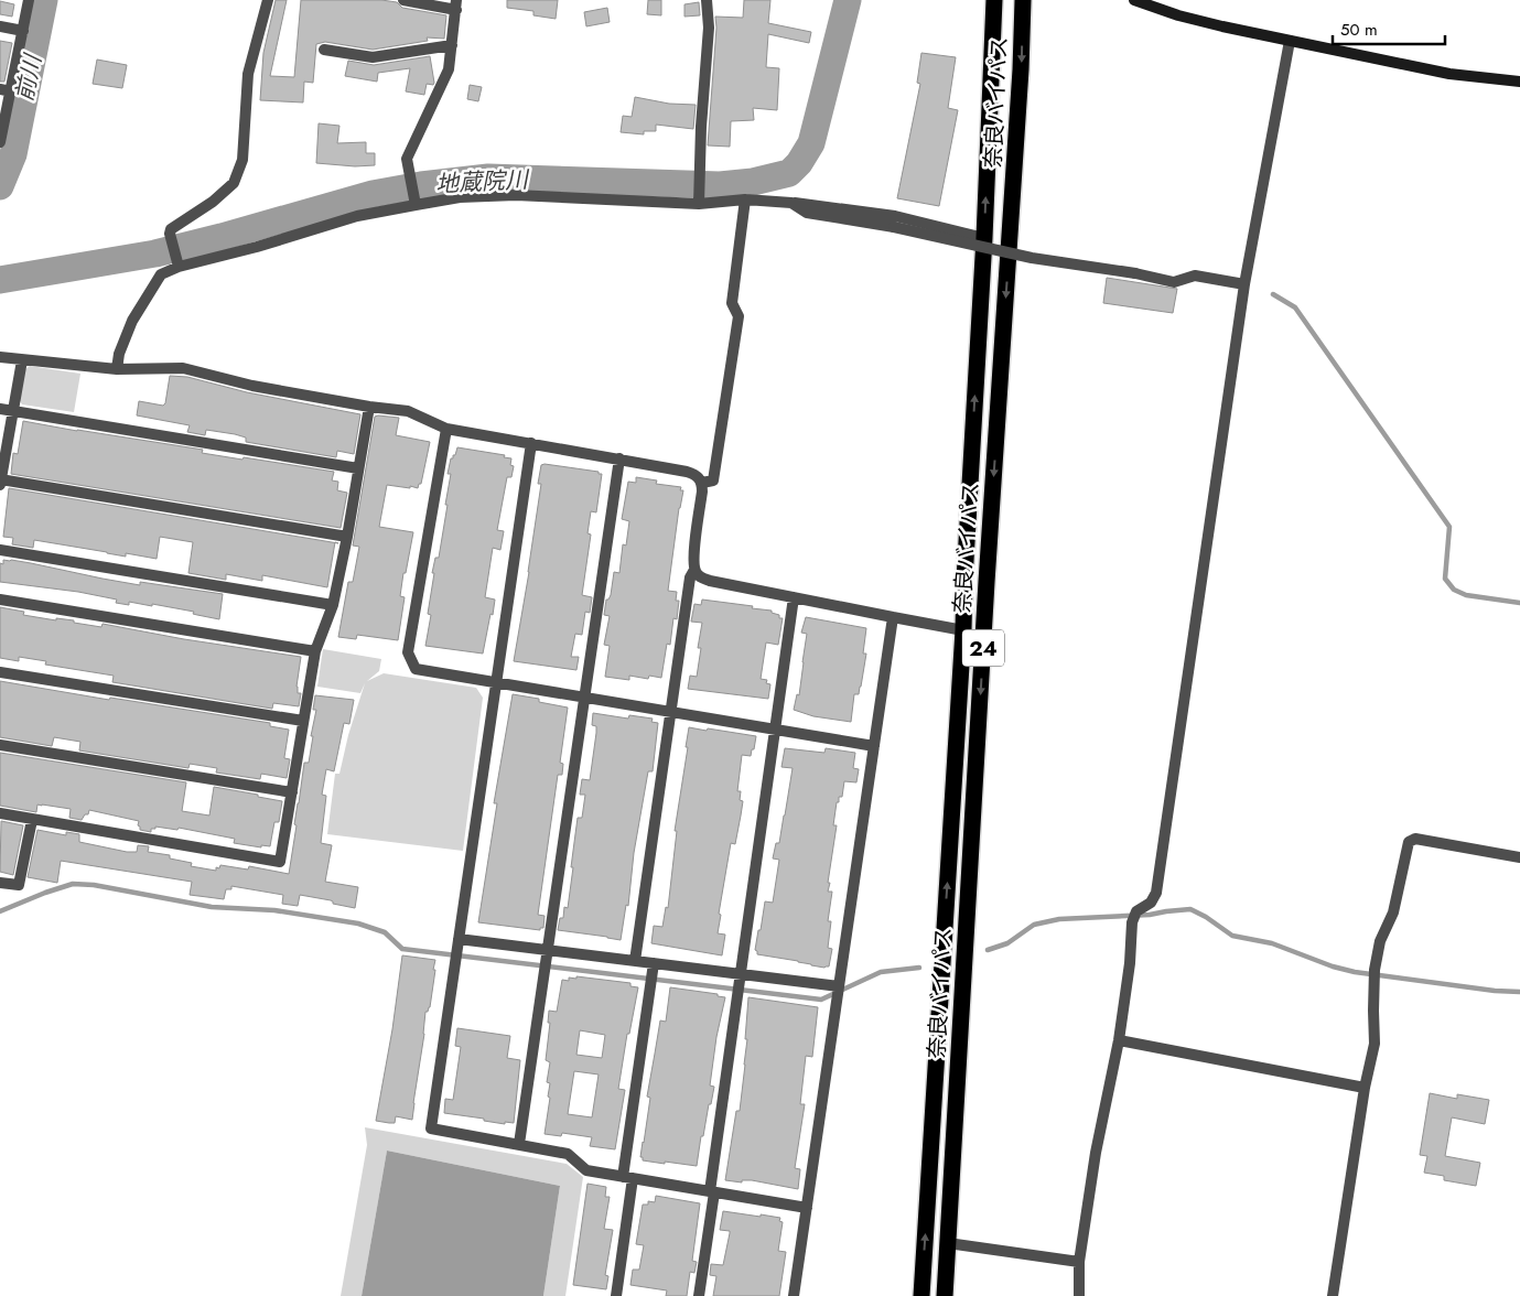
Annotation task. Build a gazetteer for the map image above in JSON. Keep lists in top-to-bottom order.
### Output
{
  "streets": {
    "highway": ["奈良バイパス", "24"]
  },
  "water": ["前川", "地蔵院川"],
  "scale_bar": "50 m"
}
